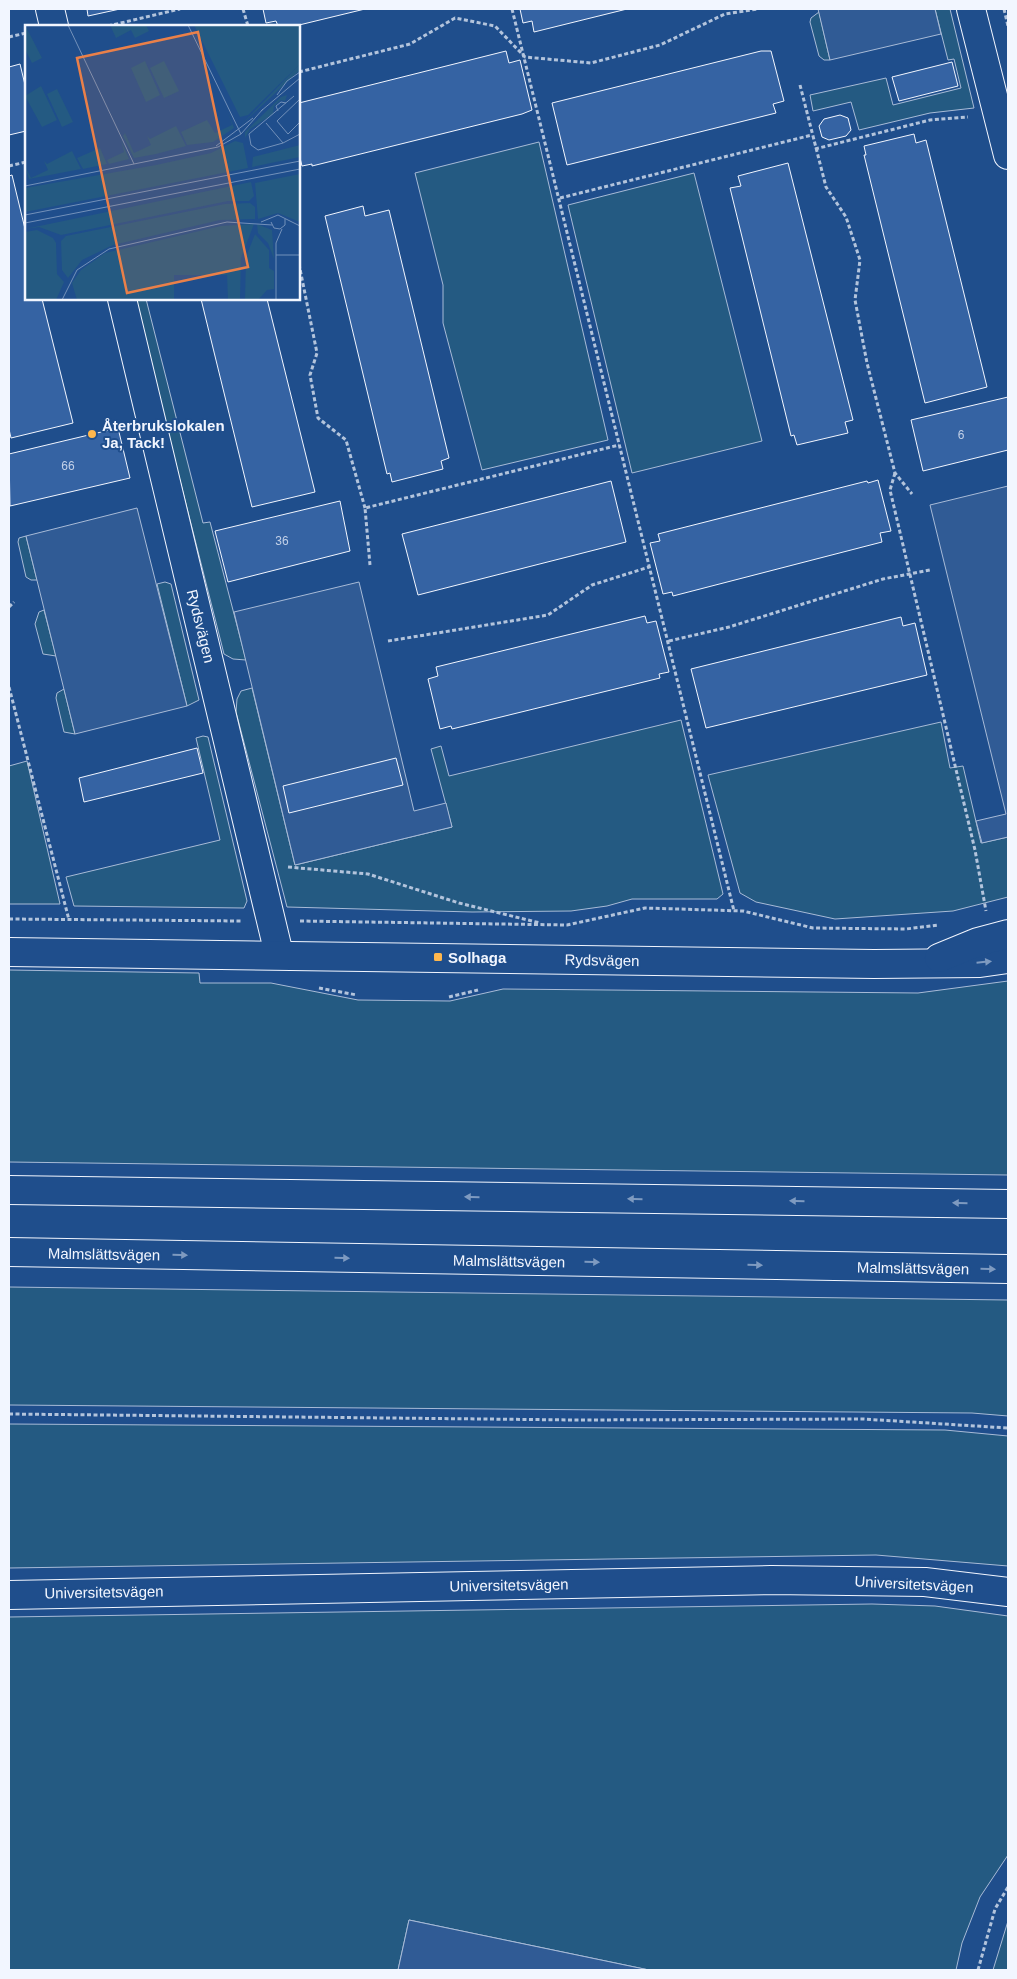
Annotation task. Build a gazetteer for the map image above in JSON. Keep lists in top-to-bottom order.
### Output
{
  "streets": {
    "main road": ["Rydsvägen", "Malmslättsvägen", "Universitetsvägen"]
  },
  "places": {
    "other": ["Återbrukslokalen Ja, Tack!"],
    "transit": ["Solhaga"]
  },
  "house_numbers": ["6", "66", "36"]
}
